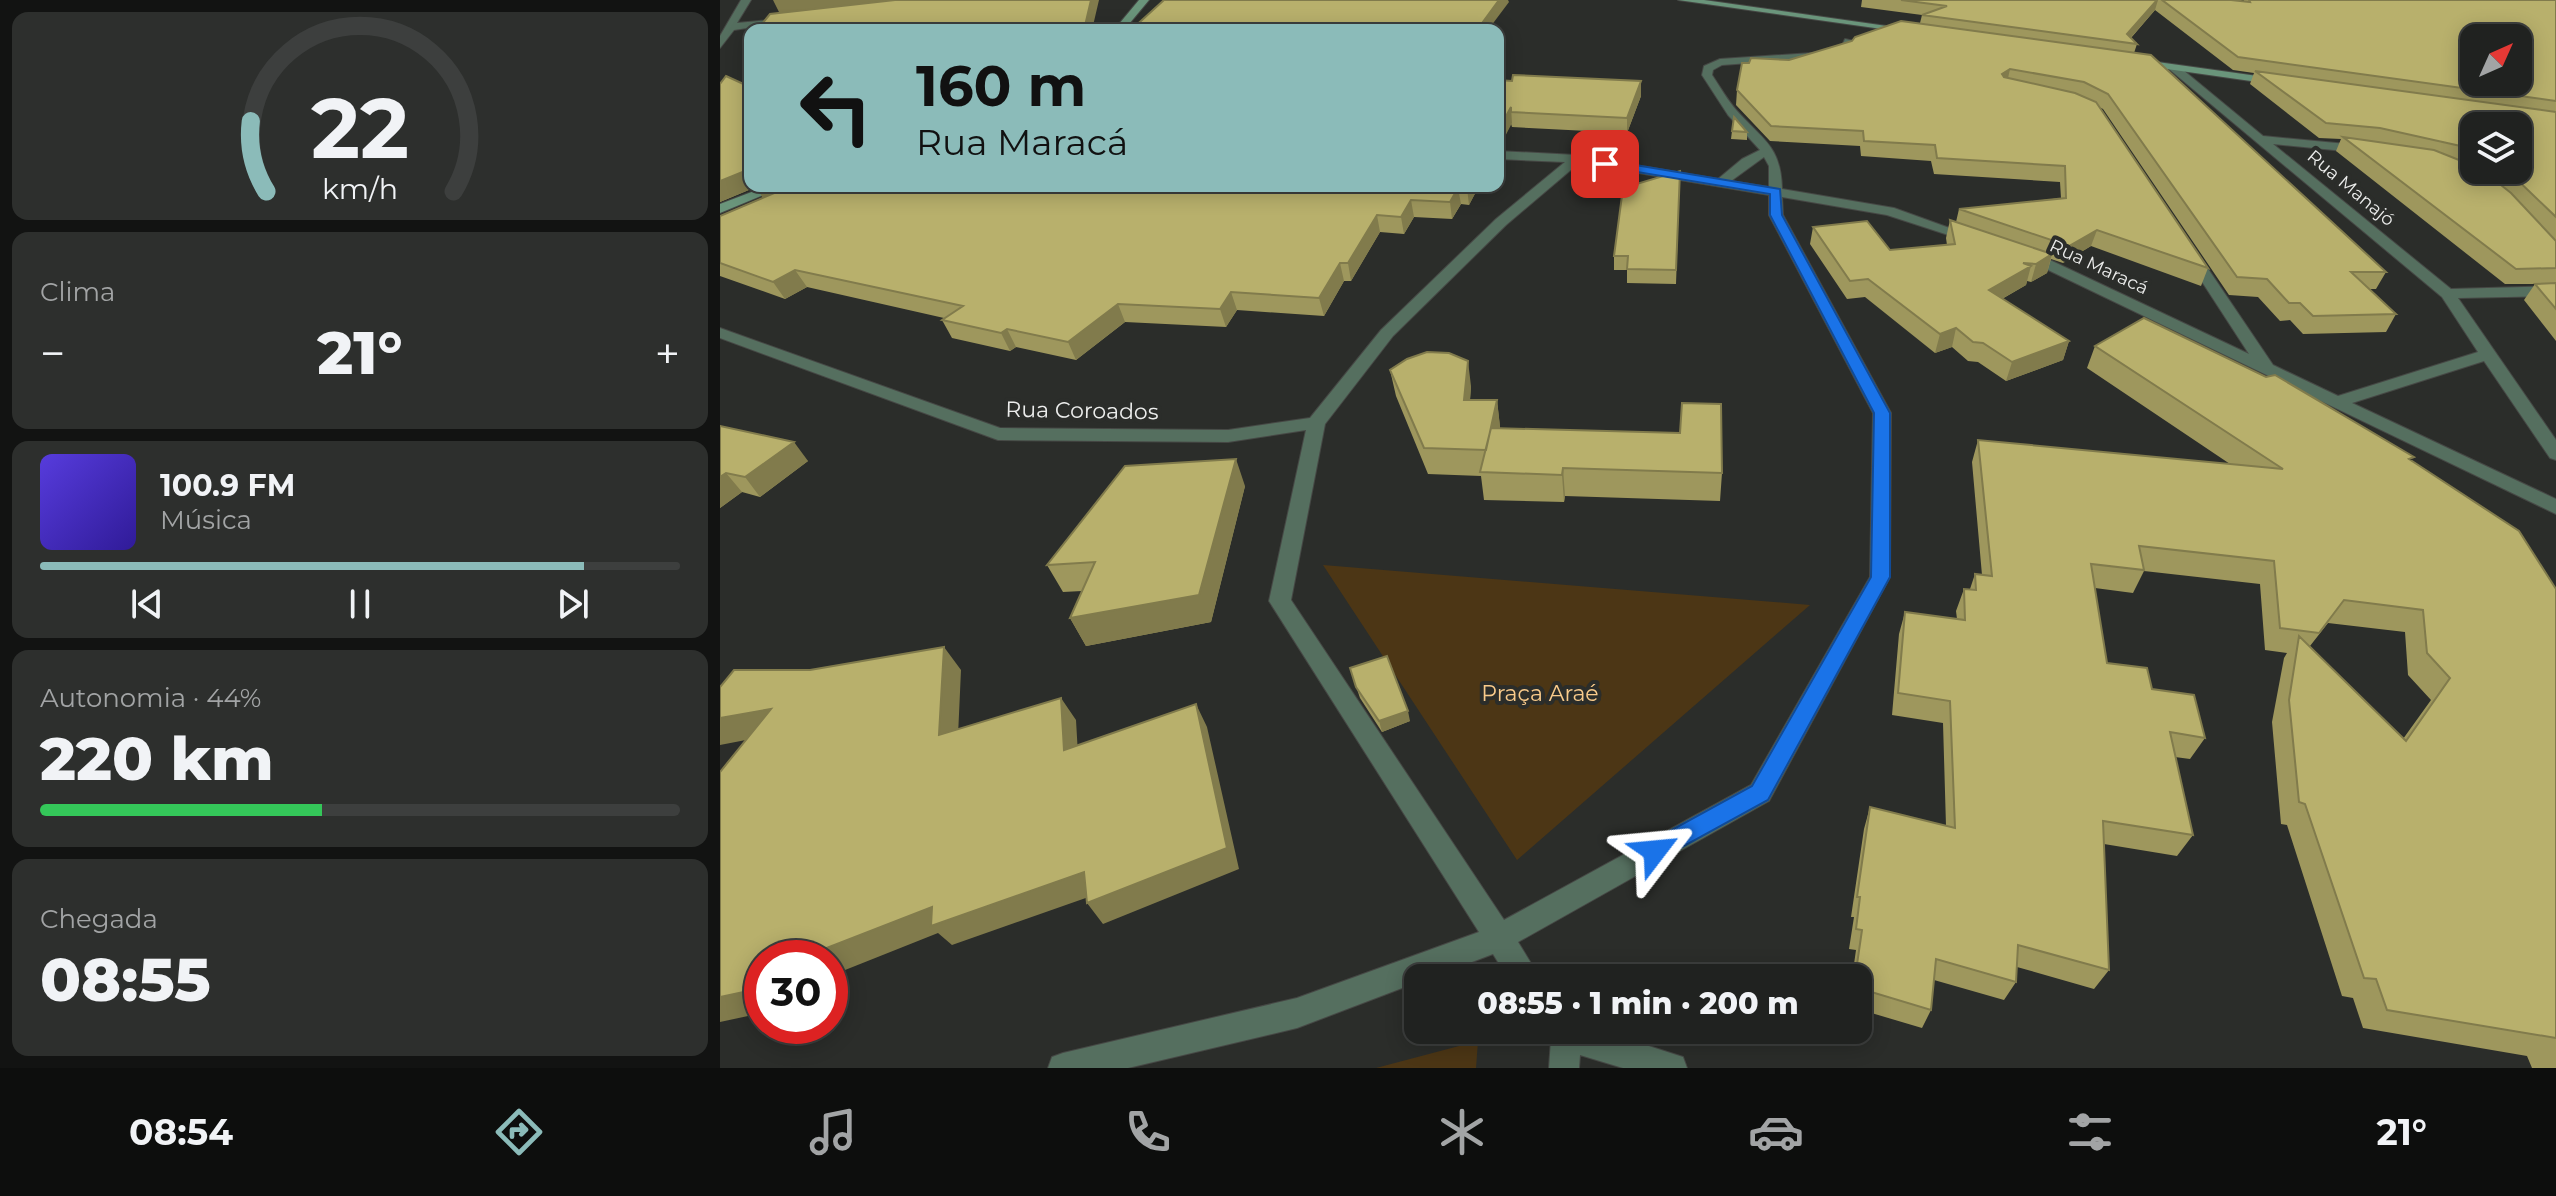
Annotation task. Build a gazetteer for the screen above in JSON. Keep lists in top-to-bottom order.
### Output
{
  "streets": {
    "street": ["Rua Manajó", "Rua Maracá", "Rua Coroados"]
  },
  "parks": ["Praça Araé"],
  "north": "top right",
  "page": {
    "turn": ["160 m", "Rua Maracá"],
    "tile": [
      "Clima",
      ["Autonomia · 44%", "220 km"],
      ["Chegada", "08:55"]
    ],
    "heat": ["−", "21°", "+"],
    "song": ["100.9 FM", "Música"],
    "limit": "30",
    "trip": "08:55 · 1 min · 200 m",
    "tabs": ["08:54", "21°"],
    "gauge": ["22", "km/h"]
  }
}
